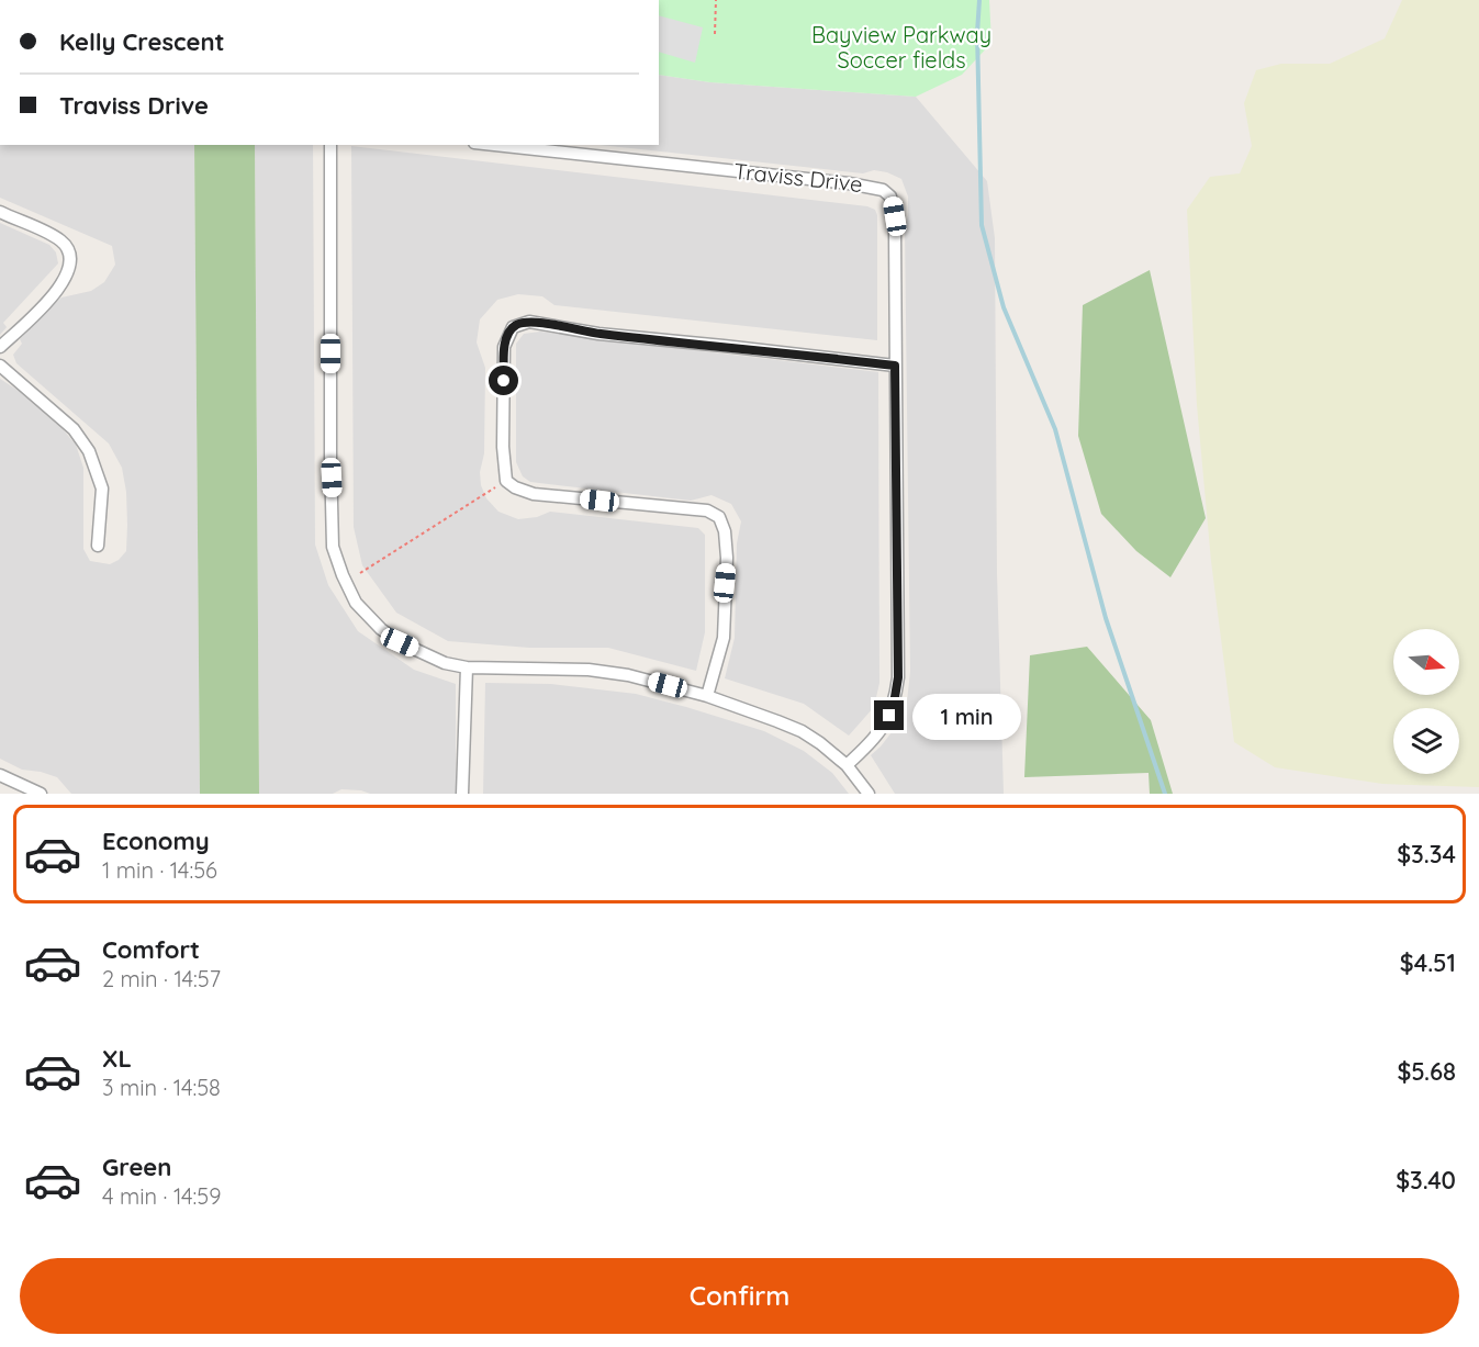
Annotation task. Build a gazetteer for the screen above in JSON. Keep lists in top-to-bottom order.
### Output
{
  "streets": {
    "street": ["Traviss Drive"]
  },
  "parks": ["Bayview Parkway Soccer fields"],
  "north": "right",
  "page": {
    "banner": ["Kelly Crescent", "Traviss Drive"],
    "bubble": "1 min",
    "list": [
      {
        "name": "Economy",
        "note": "1 min · 14:56",
        "value": "$3.34"
      },
      {
        "name": "Comfort",
        "note": "2 min · 14:57",
        "value": "$4.51"
      },
      {
        "name": "XL",
        "note": "3 min · 14:58",
        "value": "$5.68"
      },
      {
        "name": "Green",
        "note": "4 min · 14:59",
        "value": "$3.40"
      }
    ],
    "buttons": "Confirm"
  }
}
